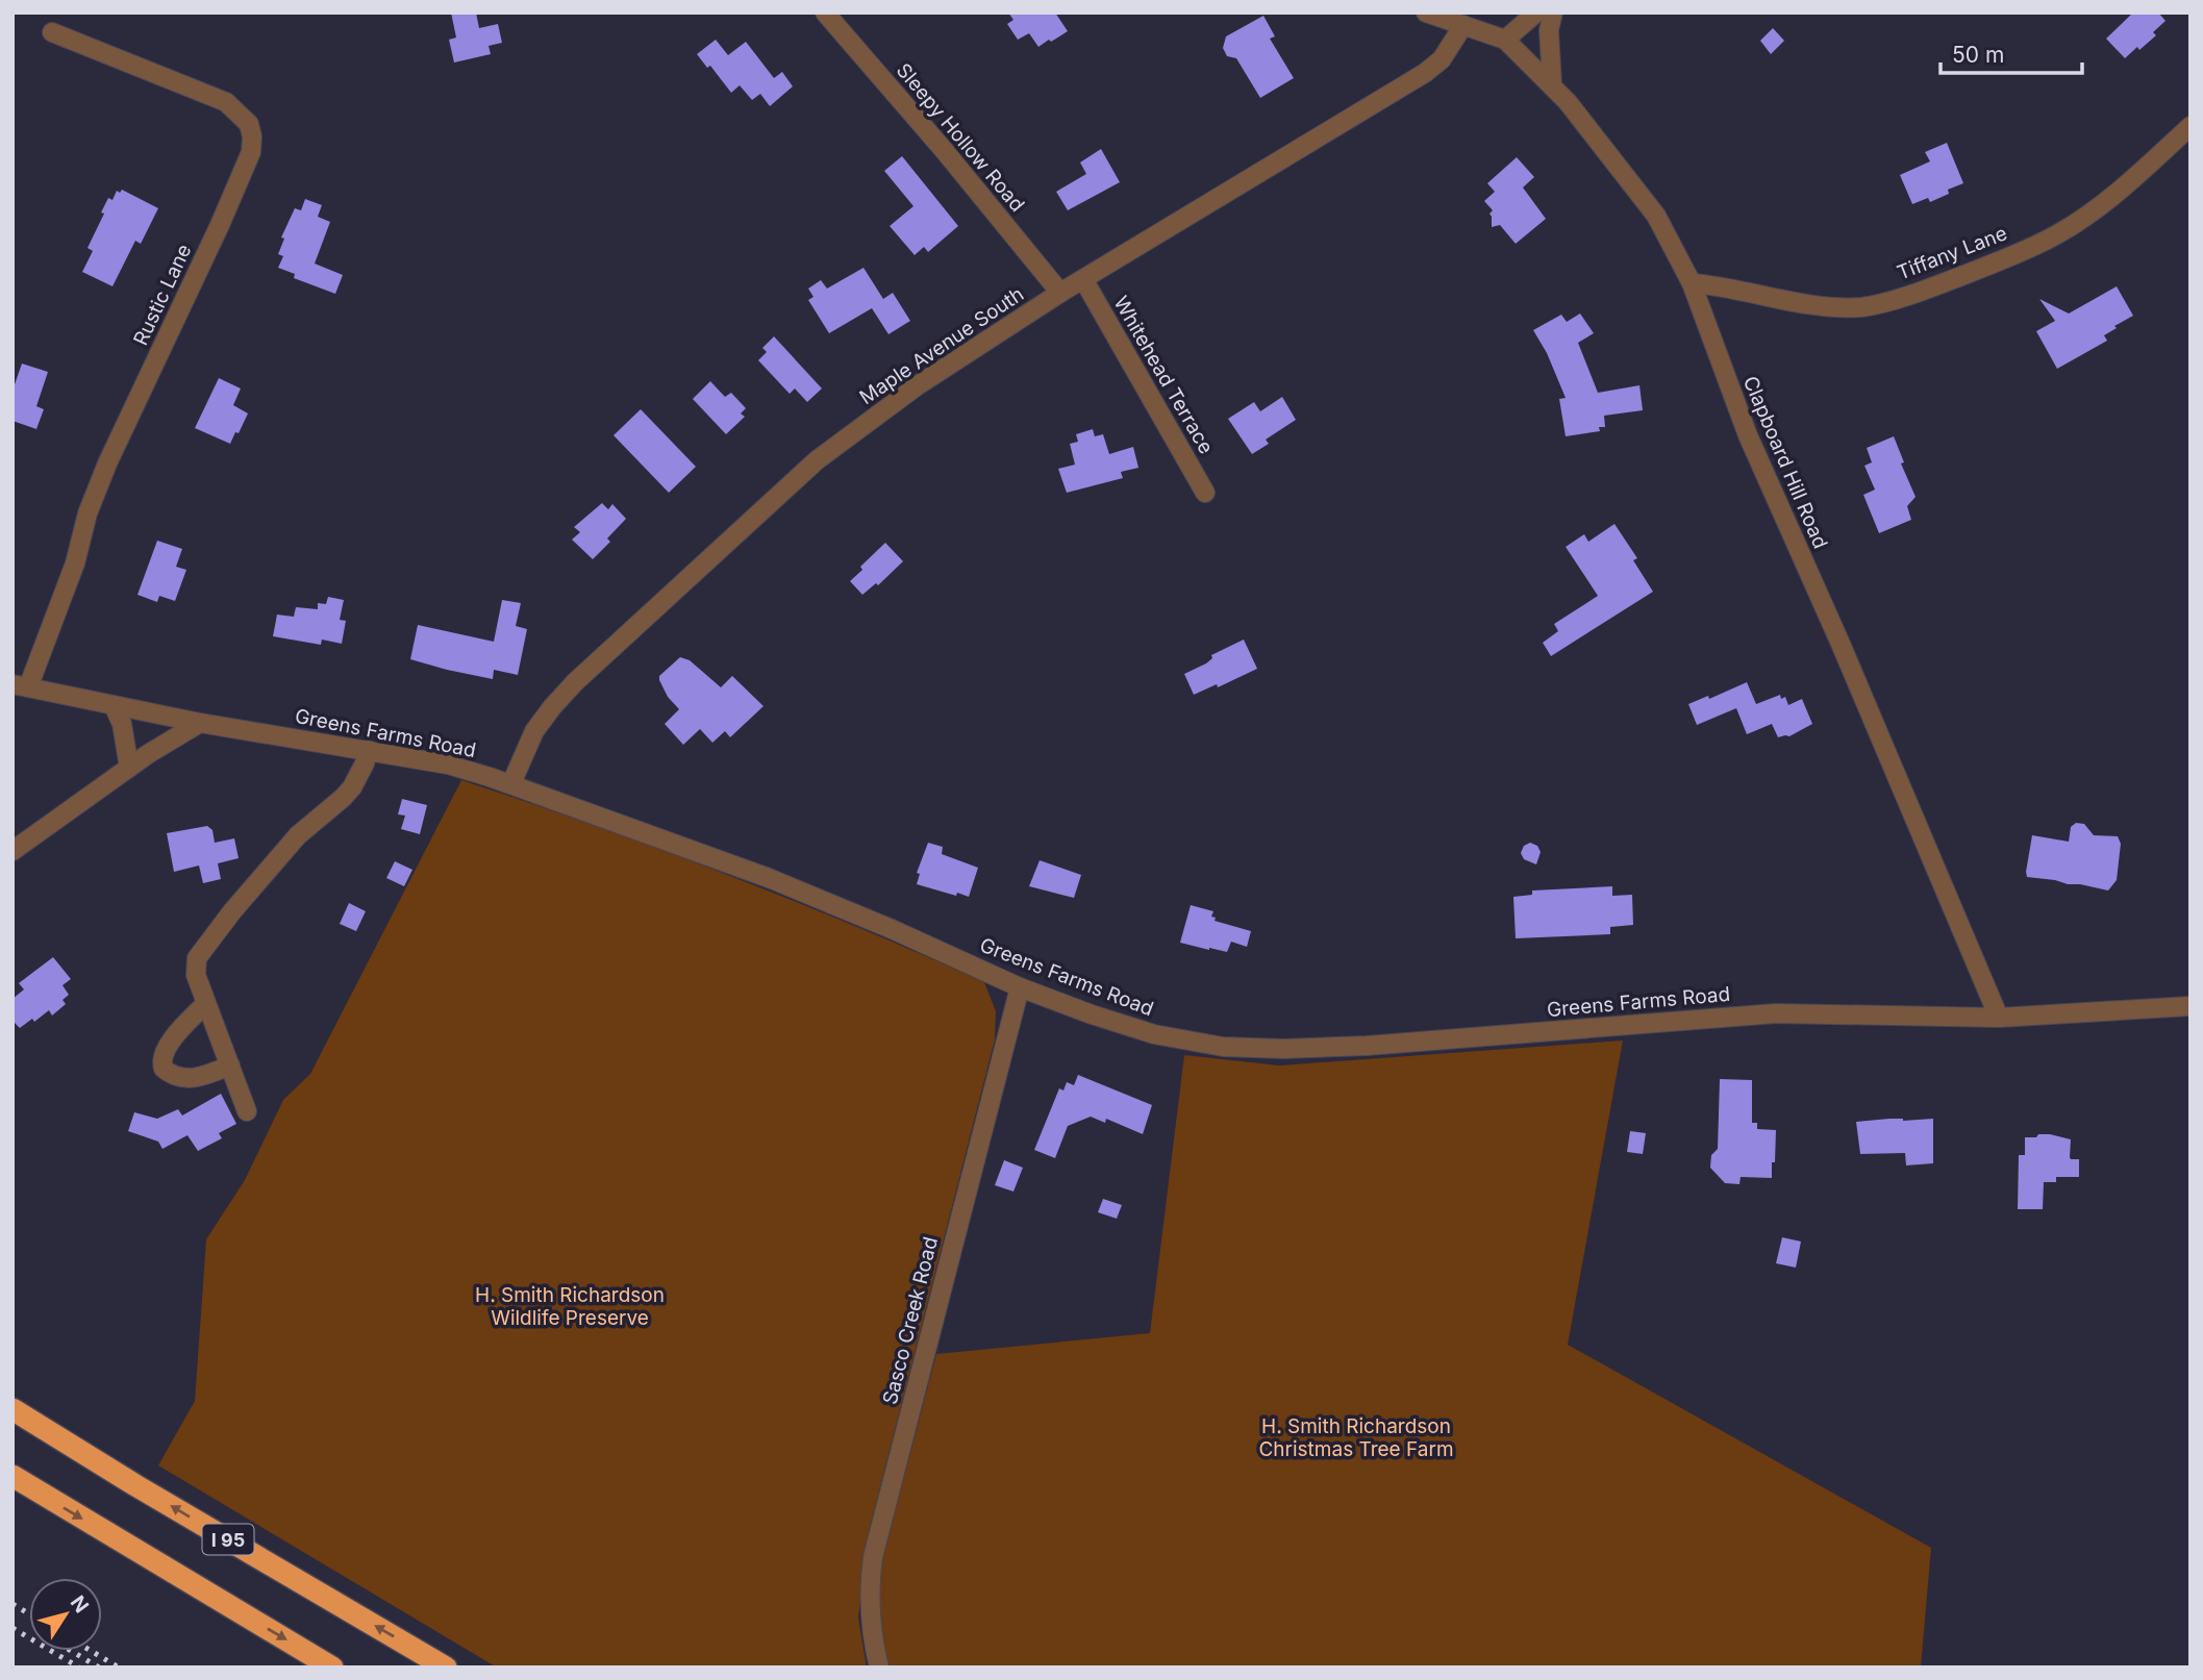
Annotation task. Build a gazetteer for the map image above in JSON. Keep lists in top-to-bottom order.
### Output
{
  "streets": {
    "highway": ["I 95"],
    "street": [
      "Sleepy Hollow Road",
      "Tiffany Lane",
      "Rustic Lane",
      "Maple Avenue South",
      "Whitehead Terrace",
      "Clapboard Hill Road",
      "Greens Farms Road",
      "Sasco Creek Road"
    ]
  },
  "crossings": [
    ["Sleepy Hollow Road", "Maple Avenue South"],
    ["Tiffany Lane", "Clapboard Hill Road"],
    ["Rustic Lane", "Greens Farms Road"],
    ["Maple Avenue South", "Whitehead Terrace"],
    ["Maple Avenue South", "Clapboard Hill Road"],
    ["Maple Avenue South", "Greens Farms Road"],
    ["Clapboard Hill Road", "Greens Farms Road"],
    ["Greens Farms Road", "Sasco Creek Road"]
  ],
  "parks": ["H. Smith Richardson Wildlife Preserve", "H. Smith Richardson Christmas Tree Farm"],
  "scale_bar": "50 m",
  "north": "top right"
}
